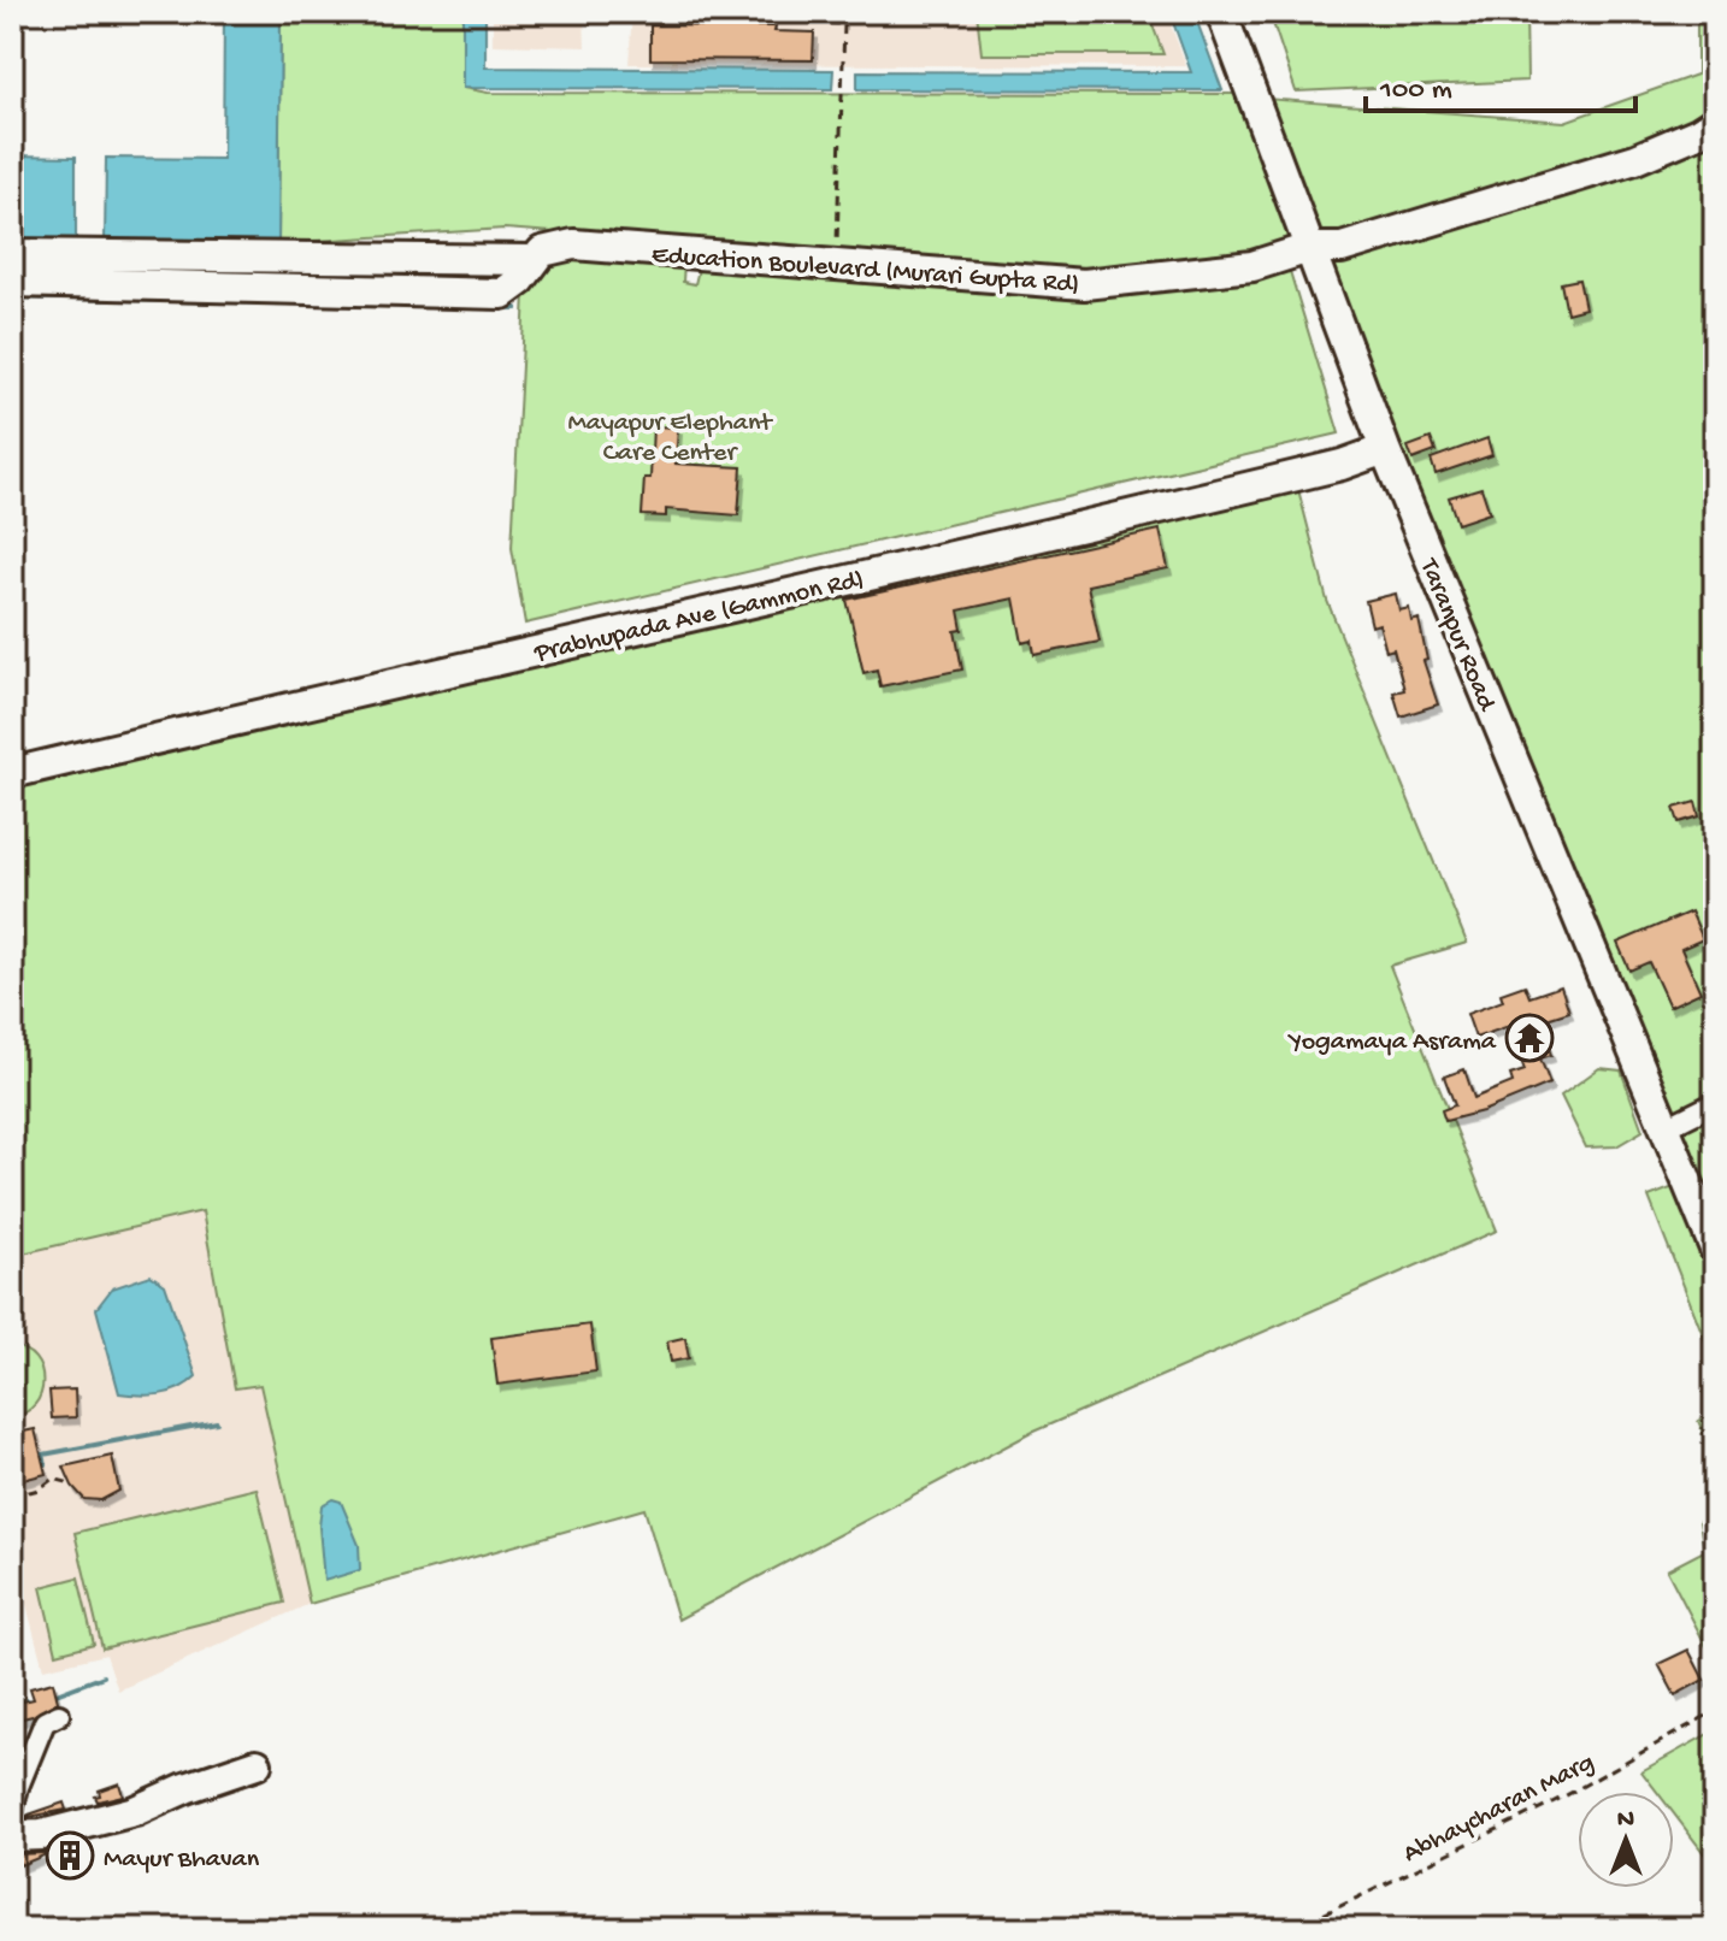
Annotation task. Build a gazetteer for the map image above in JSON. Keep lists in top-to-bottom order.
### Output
{
  "streets": {
    "street": ["Education Boulevard (Murari Gupta Rd)", "Prabhupada Ave (Gammon Rd)", "Taranpur Road"],
    "path": ["Abhaycharan Marg"]
  },
  "crossings": [
    ["Education Boulevard (Murari Gupta Rd)", "Taranpur Road"],
    ["Prabhupada Ave (Gammon Rd)", "Taranpur Road"]
  ],
  "parks": ["Mayapur Elephant Care Center"],
  "places": {
    "temple": ["Yogamaya Asrama"],
    "building": ["Mayur Bhavan"]
  },
  "scale_bar": "100 m",
  "north": "top"
}
